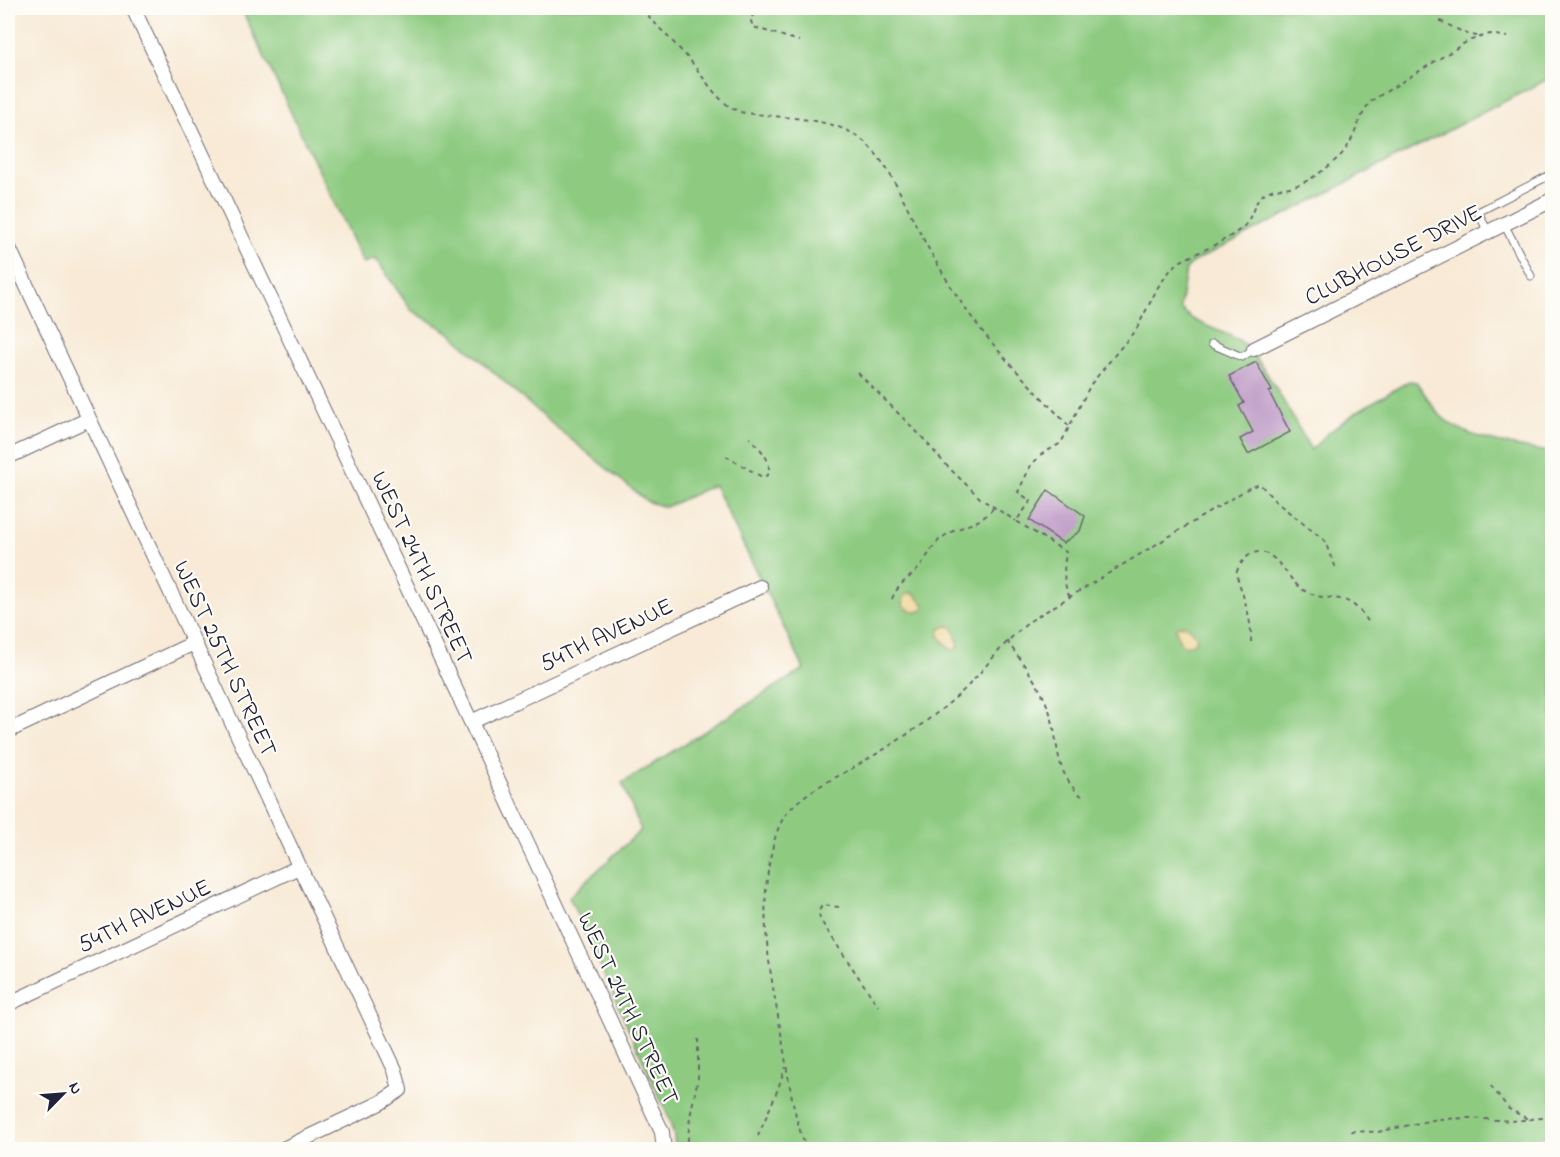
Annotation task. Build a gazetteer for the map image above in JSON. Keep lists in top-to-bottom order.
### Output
{
  "streets": {
    "street": [
      "CLUBHOUSE DRIVE",
      "WEST 24TH STREET",
      "54TH AVENUE",
      "WEST 25TH STREET"
    ]
  },
  "crossings": [
    ["WEST 24TH STREET", "54TH AVENUE"],
    ["54TH AVENUE", "WEST 25TH STREET"]
  ],
  "north": "top right"
}
